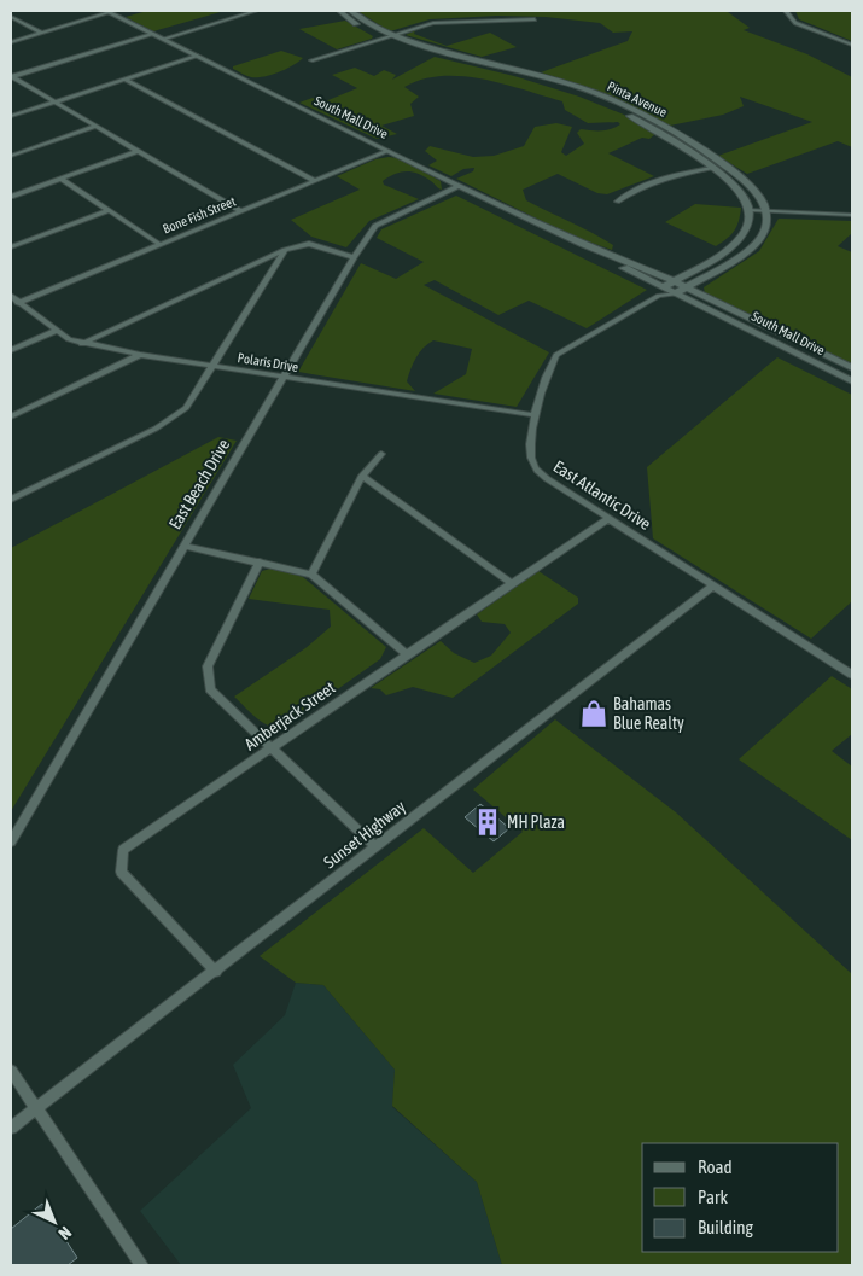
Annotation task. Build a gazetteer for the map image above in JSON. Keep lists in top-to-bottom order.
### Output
{
  "streets": {
    "street": [
      "Pinta Avenue",
      "South Mall Drive",
      "Bone Fish Street",
      "Polaris Drive",
      "East Beach Drive",
      "East Atlantic Drive",
      "Amberjack Street",
      "Sunset Highway"
    ]
  },
  "crossings": [
    ["South Mall Drive", "Bone Fish Street"],
    ["South Mall Drive", "East Beach Drive"],
    ["South Mall Drive", "East Atlantic Drive"],
    ["Bone Fish Street", "Polaris Drive"],
    ["Polaris Drive", "East Beach Drive"],
    ["Polaris Drive", "East Atlantic Drive"],
    ["East Atlantic Drive", "Amberjack Street"],
    ["East Atlantic Drive", "Sunset Highway"],
    ["Amberjack Street", "Sunset Highway"]
  ],
  "places": {
    "shop": ["Bahamas Blue Realty"],
    "building": ["MH Plaza"]
  },
  "legend": ["Road", "Park", "Building"],
  "north": "bottom right"
}
